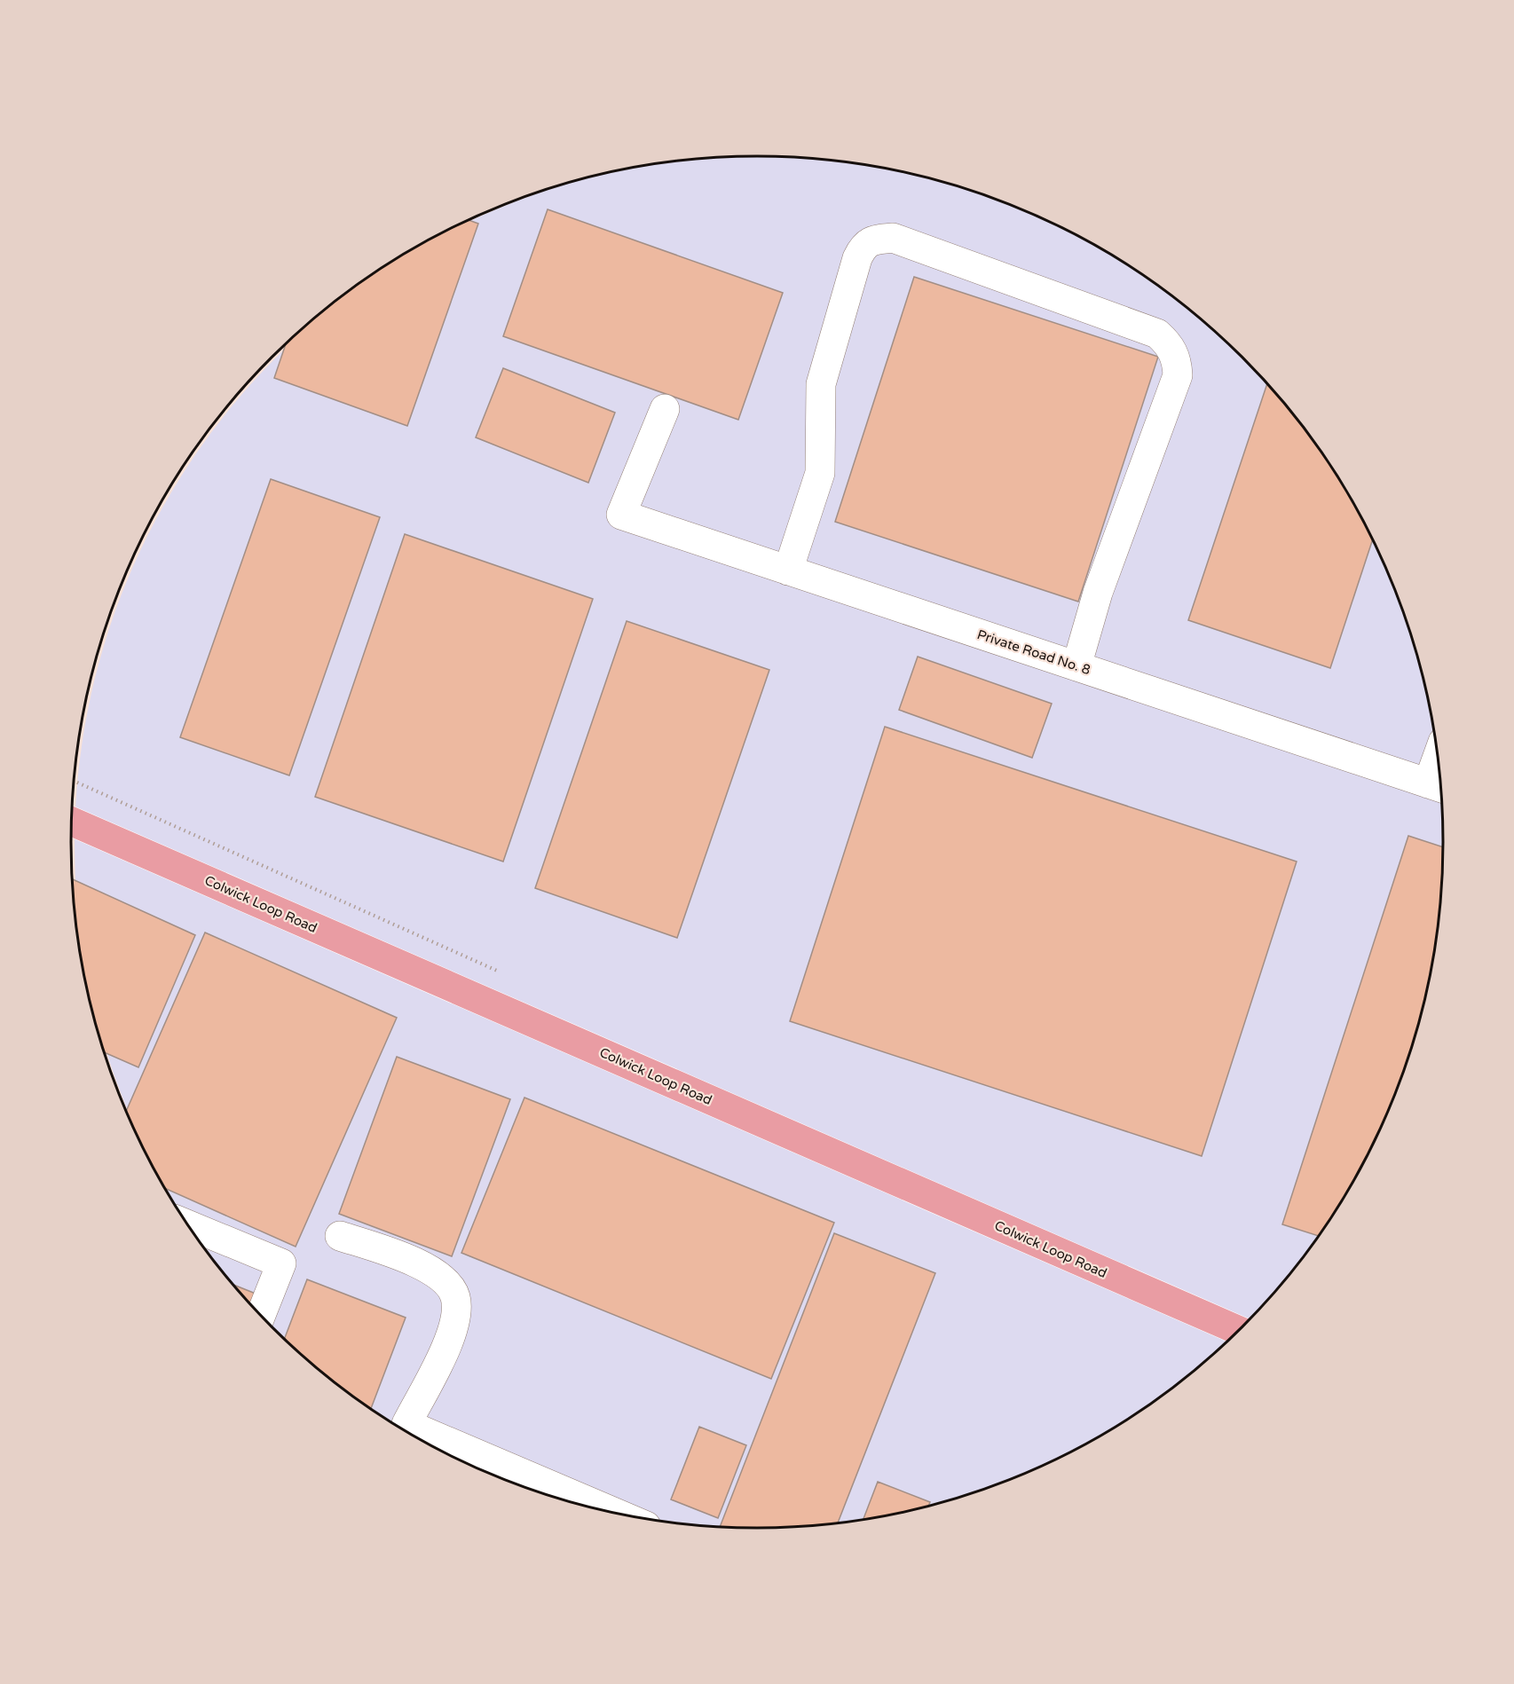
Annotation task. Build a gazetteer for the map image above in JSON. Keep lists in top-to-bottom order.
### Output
{
  "streets": {
    "main road": ["Colwick Loop Road"],
    "street": ["Private Road No. 8"]
  }
}
